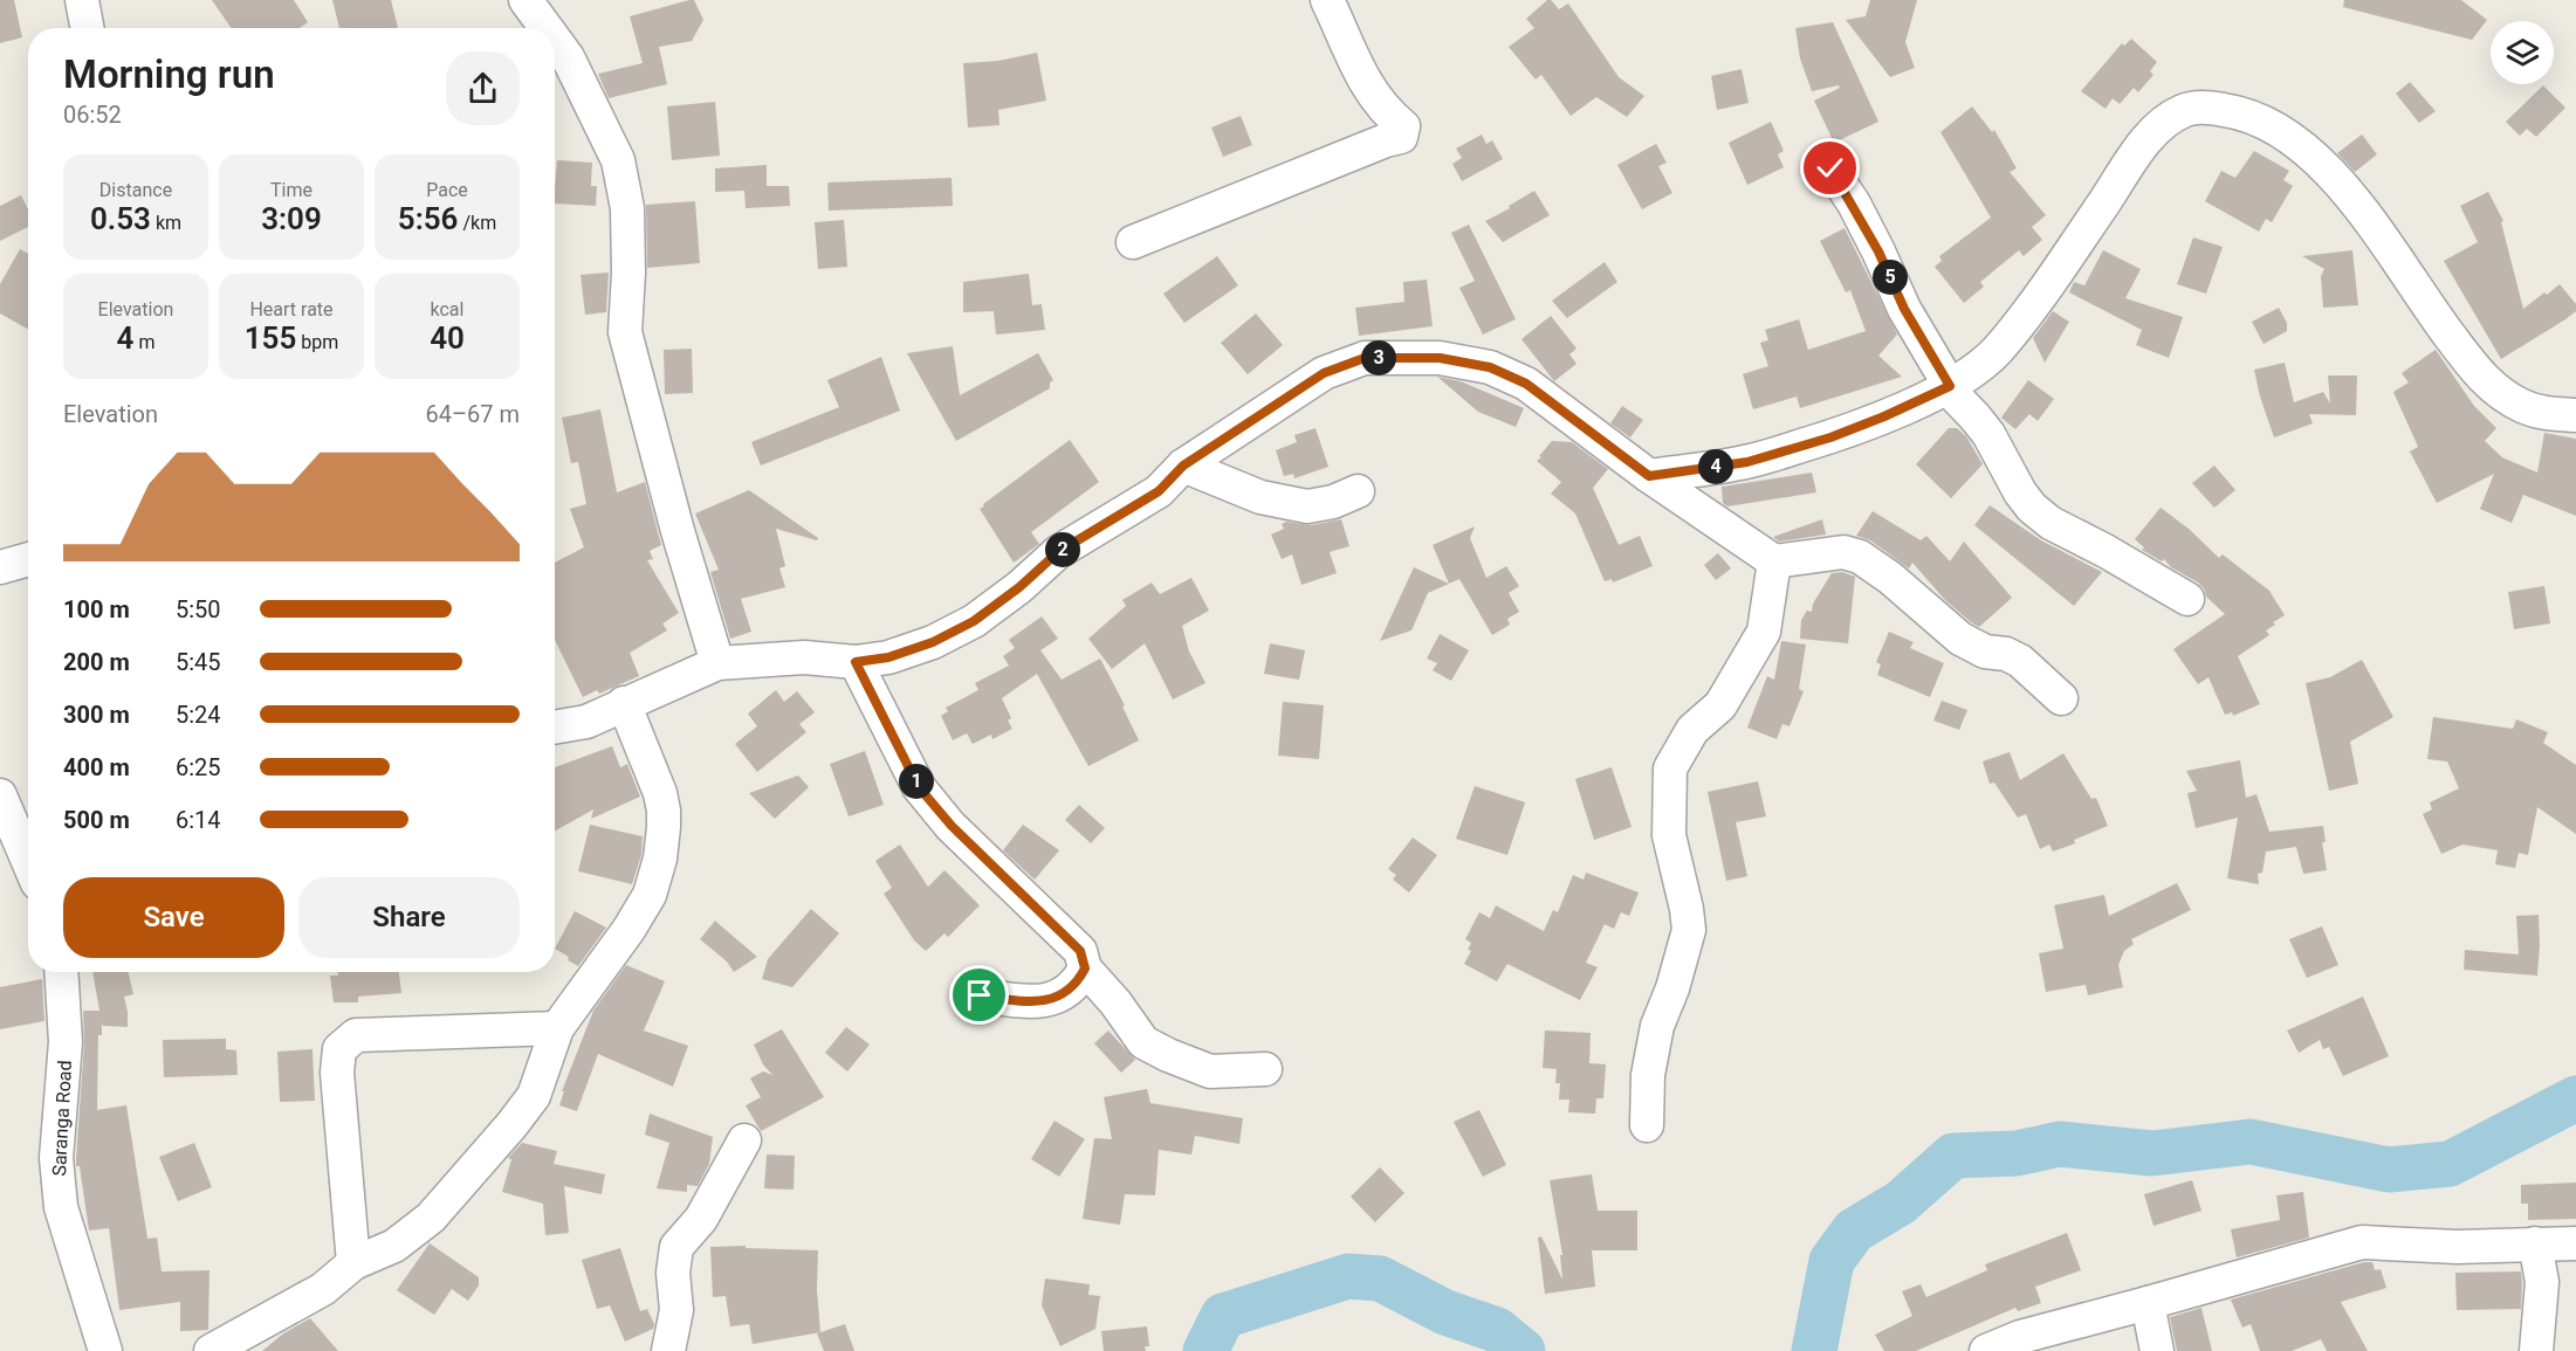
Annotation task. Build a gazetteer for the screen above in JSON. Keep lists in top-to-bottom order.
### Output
{
  "streets": {
    "street": ["Saranga Road"]
  },
  "page": {
    "heading": ["Morning run", "06:52"],
    "stats": [
      ["Distance", "0.53 km"],
      ["Time", "3:09"],
      ["Pace", "5:56 /km"],
      ["Elevation", "4 m"],
      ["Heart rate", "155 bpm"],
      ["kcal", "40"]
    ],
    "pins": [
      "5",
      "3",
      "4",
      "2",
      "1"
    ],
    "chart": ["Elevation", "64–67 m"],
    "list": [
      {
        "name": "100 m",
        "note": "5:50"
      },
      {
        "name": "200 m",
        "note": "5:45"
      },
      {
        "name": "300 m",
        "note": "5:24"
      },
      {
        "name": "400 m",
        "note": "6:25"
      },
      {
        "name": "500 m",
        "note": "6:14"
      }
    ],
    "buttons": ["Save", "Share"]
  }
}
